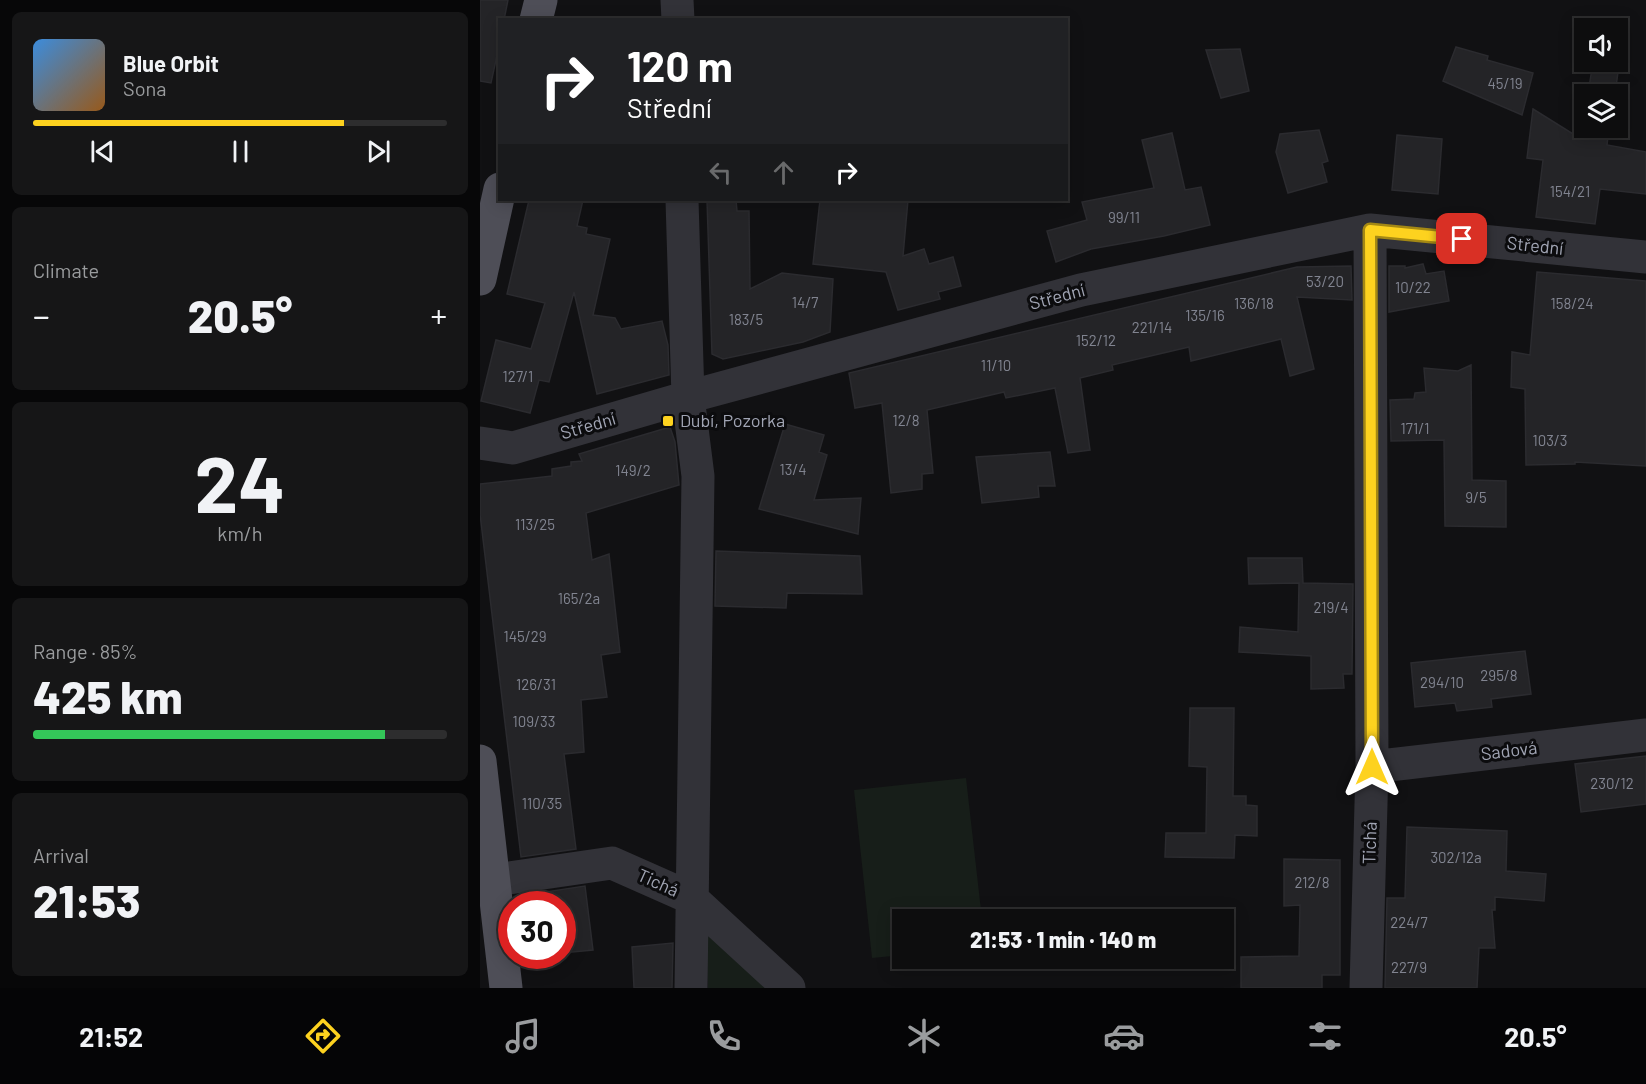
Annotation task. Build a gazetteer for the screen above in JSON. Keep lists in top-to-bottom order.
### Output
{
  "streets": {
    "street": ["Střední", "Sadová", "Tichá"]
  },
  "crossings": [
    ["Střední", "Tichá"],
    ["Sadová", "Tichá"]
  ],
  "places": {
    "transit": ["Dubí, Pozorka"]
  },
  "house_numbers": [
    "45/19",
    "154/21",
    "99/11",
    "53/20",
    "10/22",
    "14/7",
    "136/18",
    "158/24",
    "135/16",
    "183/5",
    "221/14",
    "152/12",
    "11/10",
    "127/1",
    "12/8",
    "171/1",
    "103/3",
    "13/4",
    "149/2",
    "9/5",
    "113/25",
    "165/2a",
    "219/4",
    "145/29",
    "295/8",
    "294/10",
    "126/31",
    "109/33",
    "230/12",
    "110/35",
    "302/12a",
    "212/8",
    "224/7",
    "227/9"
  ],
  "page": {
    "turn": ["120 m", "Střední"],
    "song": ["Blue Orbit", "Sona"],
    "tile": [
      "Climate",
      ["24", "km/h"],
      ["Range · 85%", "425 km"],
      ["Arrival", "21:53"]
    ],
    "heat": ["−", "20.5°", "+"],
    "limit": "30",
    "trip": "21:53 · 1 min · 140 m",
    "tabs": ["21:52", "20.5°"]
  }
}
